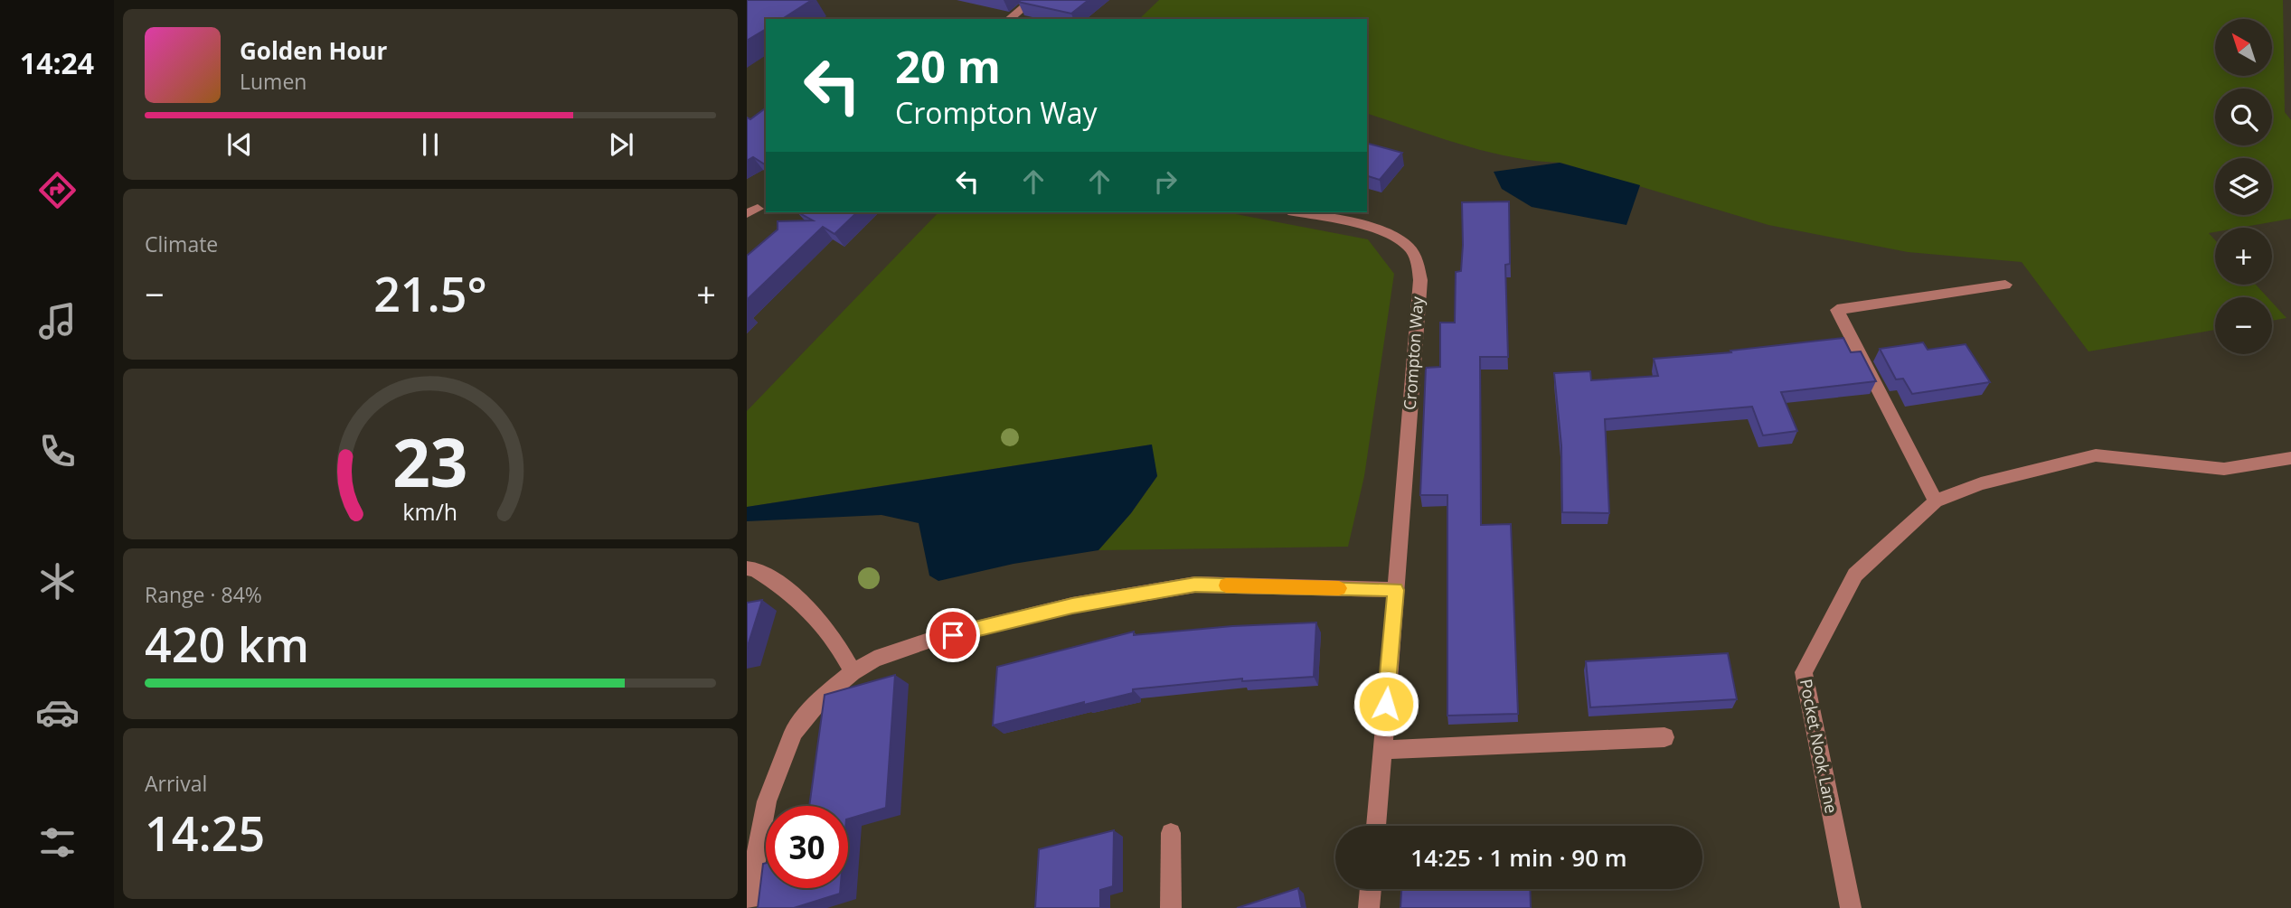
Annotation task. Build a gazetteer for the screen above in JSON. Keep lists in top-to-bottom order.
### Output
{
  "streets": {
    "street": ["Crompton Way", "Pocket Nook Lane"]
  },
  "north": "top left",
  "page": {
    "tabs": "14:24",
    "map_buttons": ["+", "−"],
    "turn": ["20 m", "Crompton Way"],
    "song": ["Golden Hour", "Lumen"],
    "tile": [
      "Climate",
      ["Range · 84%", "420 km"],
      ["Arrival", "14:25"]
    ],
    "heat": ["−", "21.5°", "+"],
    "limit": "30",
    "trip": "14:25 · 1 min · 90 m",
    "gauge": ["23", "km/h"]
  }
}
